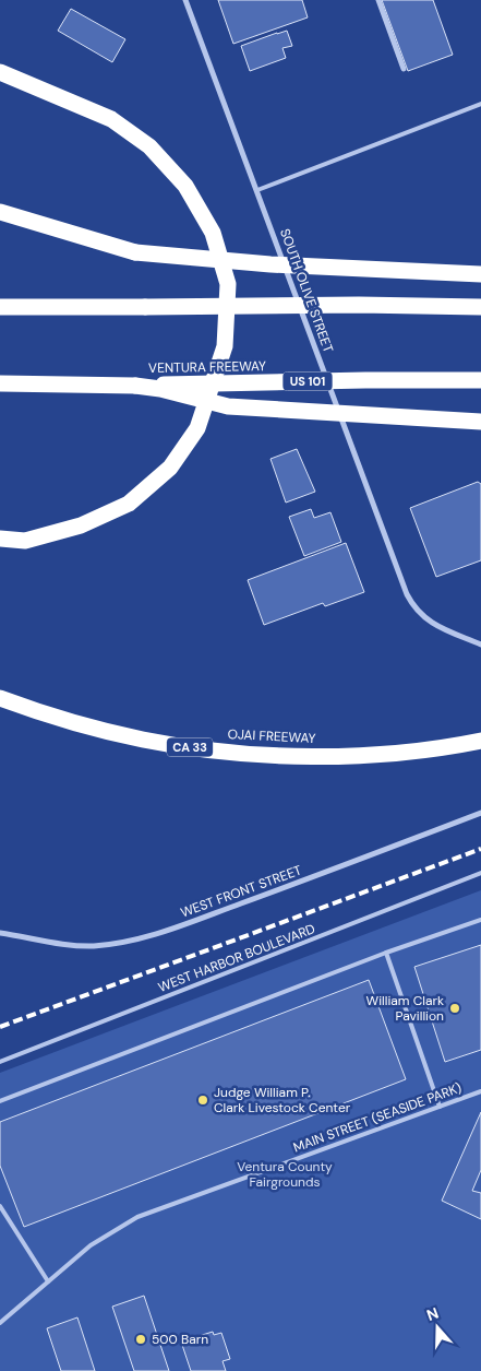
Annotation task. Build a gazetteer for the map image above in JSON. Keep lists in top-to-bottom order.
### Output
{
  "streets": {
    "highway": [
      "VENTURA FREEWAY",
      "US 101",
      "OJAI FREEWAY",
      "CA 33"
    ],
    "street": ["SOUTH OLIVE STREET", "WEST FRONT STREET"],
    "lane": ["WEST HARBOR BOULEVARD", "MAIN STREET (SEASIDE PARK)"]
  },
  "parks": ["Ventura County Fairgrounds"],
  "places": ["William Clark Pavillion", "Judge William P. Clark Livestock Center", "500 Barn"],
  "north": "top"
}
